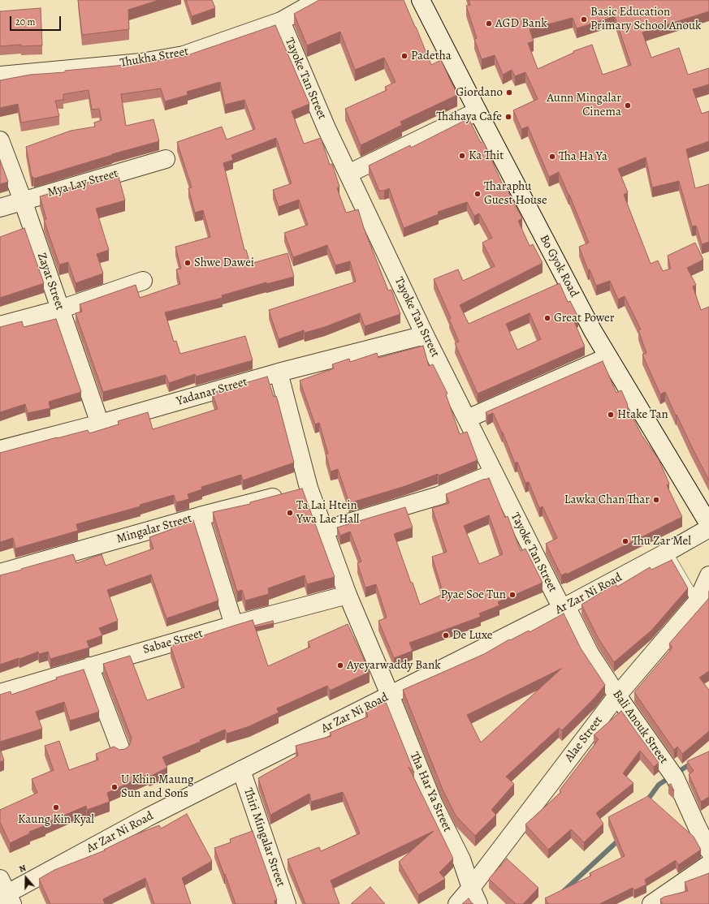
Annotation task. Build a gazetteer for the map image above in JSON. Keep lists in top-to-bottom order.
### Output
{
  "streets": {
    "street": [
      "Thukha Street",
      "Tayoke Tan Street",
      "Mya Lay Street",
      "Bo Gyok Road",
      "Zayat Street",
      "Yadanar Street",
      "Mingalar Street",
      "Ar Zar Ni Road",
      "Sabae Street",
      "Bali Anouk Street",
      "Alae Street",
      "Tha Har Ya Street",
      "Thiri Mingalar Street"
    ]
  },
  "crossings": [
    ["Thukha Street", "Tayoke Tan Street"],
    ["Tayoke Tan Street", "Yadanar Street"],
    ["Tayoke Tan Street", "Ar Zar Ni Road"],
    ["Tayoke Tan Street", "Bali Anouk Street"],
    ["Mya Lay Street", "Zayat Street"],
    ["Zayat Street", "Yadanar Street"],
    ["Yadanar Street", "Tha Har Ya Street"],
    ["Mingalar Street", "Tha Har Ya Street"],
    ["Ar Zar Ni Road", "Bali Anouk Street"],
    ["Ar Zar Ni Road", "Tha Har Ya Street"],
    ["Ar Zar Ni Road", "Thiri Mingalar Street"],
    ["Sabae Street", "Tha Har Ya Street"],
    ["Bali Anouk Street", "Alae Street"],
    ["Alae Street", "Tha Har Ya Street"]
  ],
  "places": [
    "Basic Education Primary School Anouk",
    "AGD Bank",
    "Padetha",
    "Giordano",
    "Aunn Mingalar Cinema",
    "Thahaya Cafe",
    "Ka Thit",
    "Tha Ha Ya",
    "Tharaphu Guest House",
    "Shwe Dawei",
    "Great Power",
    "Htake Tan",
    "Lawka Chan Thar",
    "Ta Lai Htein Ywa Lae Hall",
    "Thu Zar Mel",
    "Pyae Soe Tun",
    "De Luxe",
    "Ayeyarwaddy Bank",
    "U Khin Maung Sun and Sons",
    "Kaung Kin Kyal"
  ],
  "scale_bar": "20 m",
  "north": "top"
}
